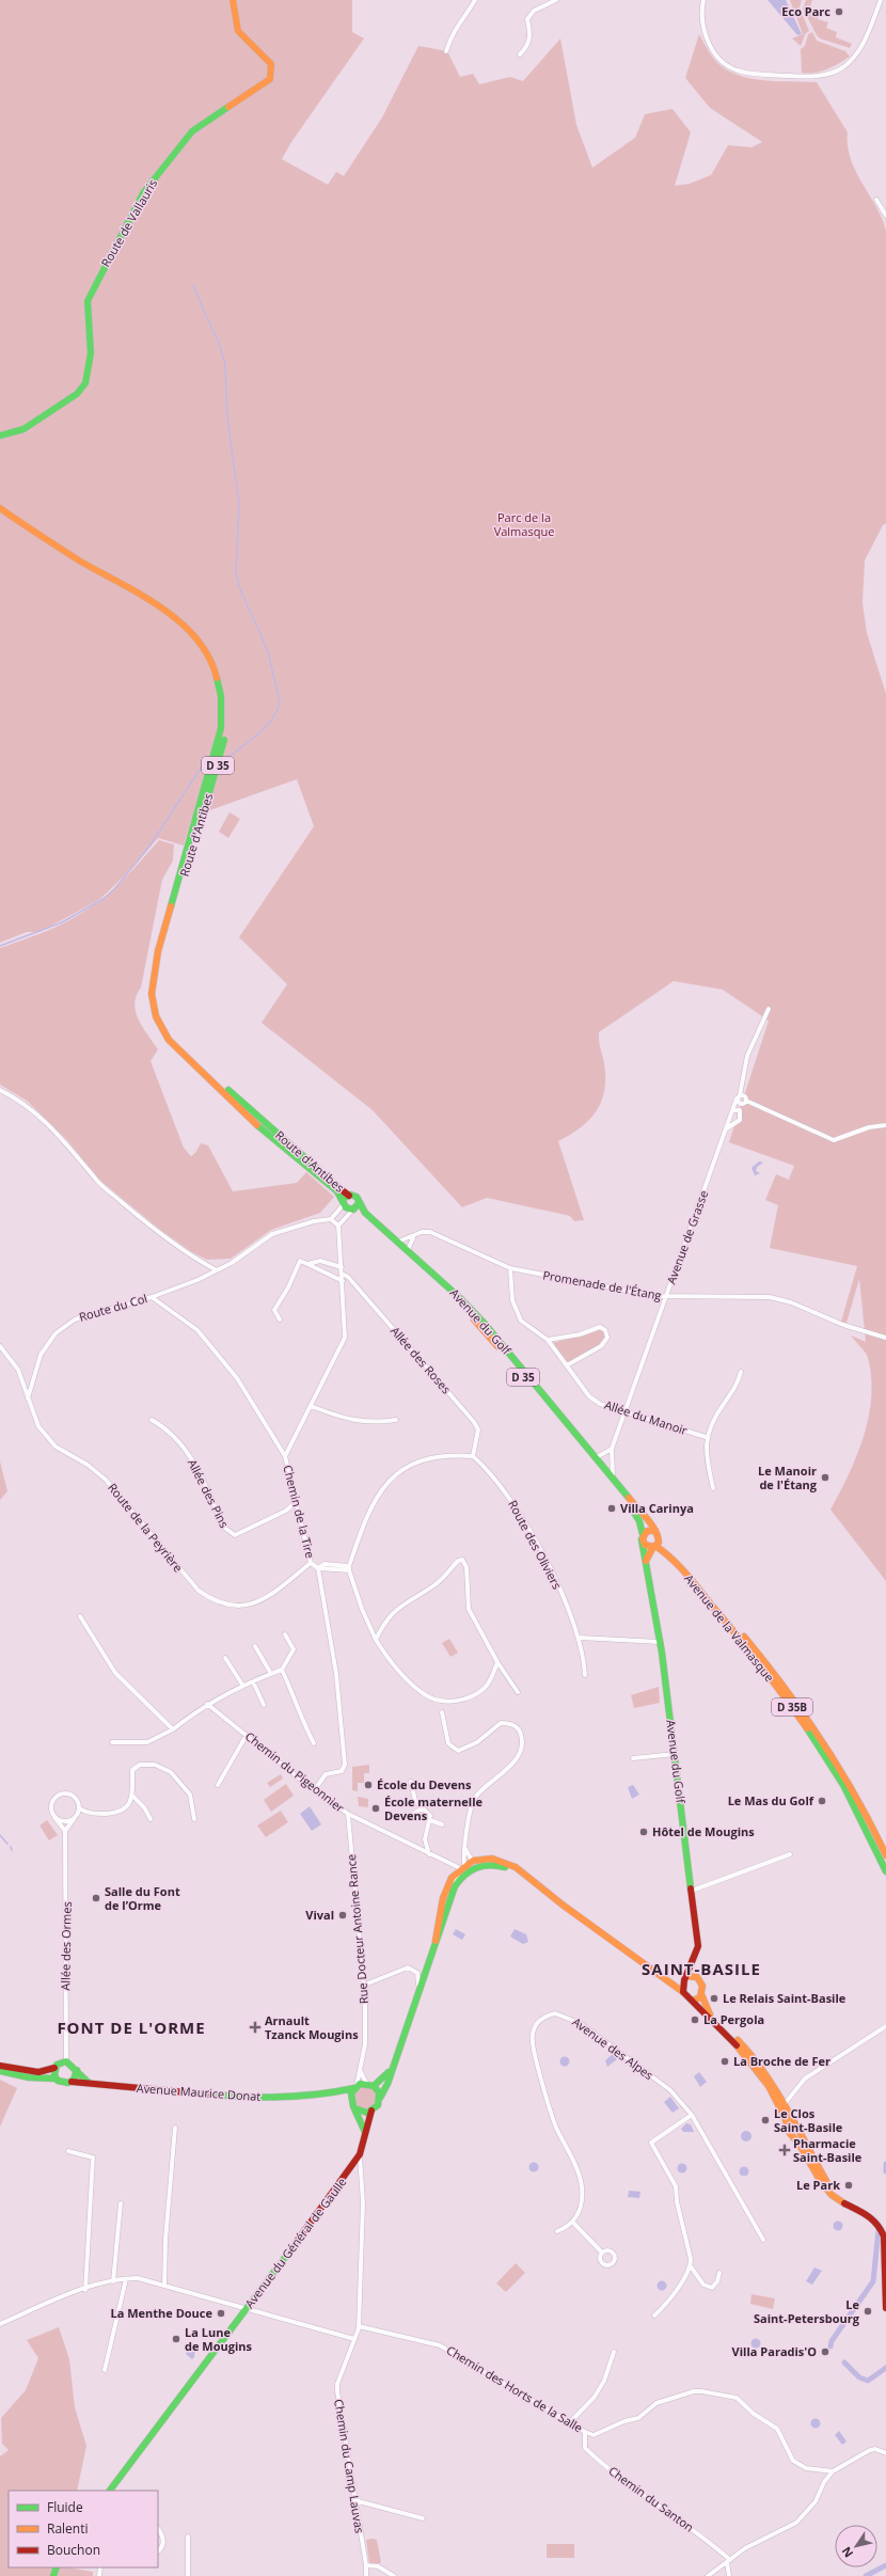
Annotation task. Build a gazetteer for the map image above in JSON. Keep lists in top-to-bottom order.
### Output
{
  "streets": {
    "main road": [
      "Route de Vallauris",
      "D 35",
      "Route d'Antibes",
      "Avenue du Golf",
      "Avenue de la Valmasque",
      "D 35B",
      "Avenue Maurice Donat",
      "Avenue du Général de Gaulle"
    ],
    "street": [
      "Avenue de Grasse",
      "Promenade de l'Étang",
      "Route du Col",
      "Allée des Roses",
      "Allée du Manoir",
      "Allée des Pins",
      "Chemin de la Tire",
      "Route de la Peyrière",
      "Route des Oliviers",
      "Chemin du Pigeonnier",
      "Rue Docteur Antoine Rance",
      "Allée des Ormes",
      "Avenue des Alpes",
      "Chemin des Horts de la Salle",
      "Chemin du Camp Lauvas",
      "Chemin du Santon"
    ]
  },
  "crossings": [
    ["Avenue de Grasse", "Promenade de l'Étang"],
    ["Avenue de Grasse", "Avenue du Golf"],
    ["Avenue de Grasse", "Allée du Manoir"],
    ["Promenade de l'Étang", "Avenue du Golf"],
    ["Promenade de l'Étang", "Allée du Manoir"],
    ["Route du Col", "Route de la Peyrière"],
    ["Avenue du Golf", "Avenue de la Valmasque"],
    ["Allée des Roses", "Chemin de la Tire"],
    ["Allée des Roses", "Route des Oliviers"],
    ["Allée des Pins", "Chemin de la Tire"],
    ["Chemin de la Tire", "Route de la Peyrière"],
    ["Chemin de la Tire", "Chemin du Pigeonnier"],
    ["Chemin du Pigeonnier", "Rue Docteur Antoine Rance"],
    ["Rue Docteur Antoine Rance", "Avenue du Général de Gaulle"],
    ["Allée des Ormes", "Avenue Maurice Donat"],
    ["Avenue du Général de Gaulle", "Chemin du Camp Lauvas"],
    ["Chemin des Horts de la Salle", "Chemin du Camp Lauvas"],
    ["Chemin des Horts de la Salle", "Chemin du Santon"]
  ],
  "districts": ["SAINT-BASILE", "FONT DE L'ORME"],
  "parks": ["Parc de la Valmasque"],
  "places": {
    "other": [
      "Eco Parc",
      "Le Manoir de l'Étang",
      "Villa Carinya",
      "École du Devens",
      "Le Mas du Golf",
      "École maternelle Devens",
      "Hôtel de Mougins",
      "Salle du Font de l’Orme",
      "Vival",
      "Le Relais Saint-Basile",
      "La Pergola",
      "La Broche de Fer",
      "Le Clos Saint-Basile",
      "Le Park",
      "Le Saint-Petersbourg",
      "La Menthe Douce",
      "La Lune de Mougins",
      "Villa Paradis'O"
    ],
    "health": ["Arnault Tzanck Mougins", "Pharmacie Saint-Basile"]
  },
  "legend": ["Fluide", "Ralenti", "Bouchon"],
  "north": "bottom left"
}
